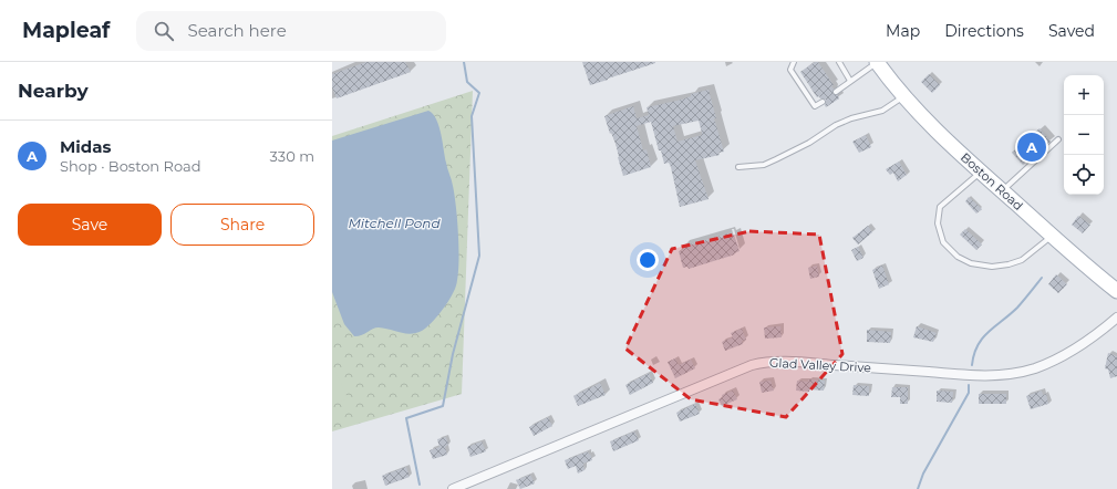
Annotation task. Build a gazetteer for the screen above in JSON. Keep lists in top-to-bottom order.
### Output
{
  "streets": {
    "main road": ["Boston Road"],
    "street": ["Glad Valley Drive"]
  },
  "water": ["Mitchell Pond"],
  "page": {
    "header": "Mapleaf",
    "search": "Search here",
    "nav": ["Map", "Directions", "Saved"],
    "heading": "Nearby",
    "map_buttons": ["+", "−"],
    "list": [
      {
        "mark": "A",
        "name": "Midas",
        "note": "Shop · Boston Road",
        "value": "330 m"
      }
    ],
    "pins": "A",
    "buttons": ["Save", "Share"]
  }
}
